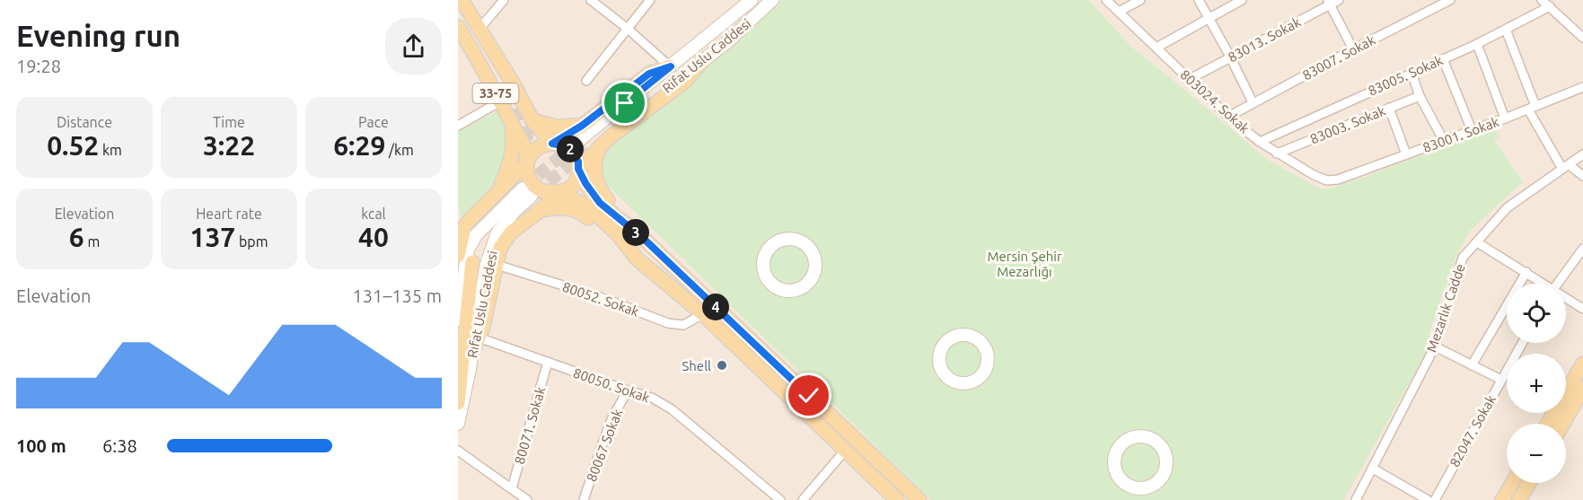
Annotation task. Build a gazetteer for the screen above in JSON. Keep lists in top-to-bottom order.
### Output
{
  "streets": {
    "main road": ["Rifat Uslu Caddesi", "33-75", "Rıfat Uslu Caddesi"],
    "street": [
      "83013. Sokak",
      "83007. Sokak",
      "83005. Sokak",
      "803024. Sokak",
      "83003. Sokak",
      "83001. Sokak",
      "80052. Sokak",
      "Mezarlık Cadde",
      "80050. Sokak",
      "80071. Sokak",
      "82047. Sokak",
      "80067 Sokak"
    ]
  },
  "crossings": [
    ["83013. Sokak", "803024. Sokak"],
    ["Rifat Uslu Caddesi", "33-75"],
    ["83007. Sokak", "803024. Sokak"],
    ["83005. Sokak", "803024. Sokak"],
    ["33-75", "Rıfat Uslu Caddesi"],
    ["803024. Sokak", "83003. Sokak"],
    ["803024. Sokak", "83001. Sokak"],
    ["Rıfat Uslu Caddesi", "80050. Sokak"],
    ["80050. Sokak", "80071. Sokak"],
    ["80050. Sokak", "80067 Sokak"]
  ],
  "parks": ["Mersin Şehir Mezarlığı"],
  "places": ["Shell"],
  "page": {
    "heading": ["Evening run", "19:28"],
    "stats": [
      ["Distance", "0.52 km"],
      ["Time", "3:22"],
      ["Pace", "6:29 /km"],
      ["Elevation", "6 m"],
      ["Heart rate", "137 bpm"],
      ["kcal", "40"]
    ],
    "pins": ["2", "3", "4"],
    "chart": ["Elevation", "131–135 m"],
    "map_buttons": ["+", "−"],
    "list": [
      {
        "name": "100 m",
        "note": "6:38"
      }
    ]
  }
}
